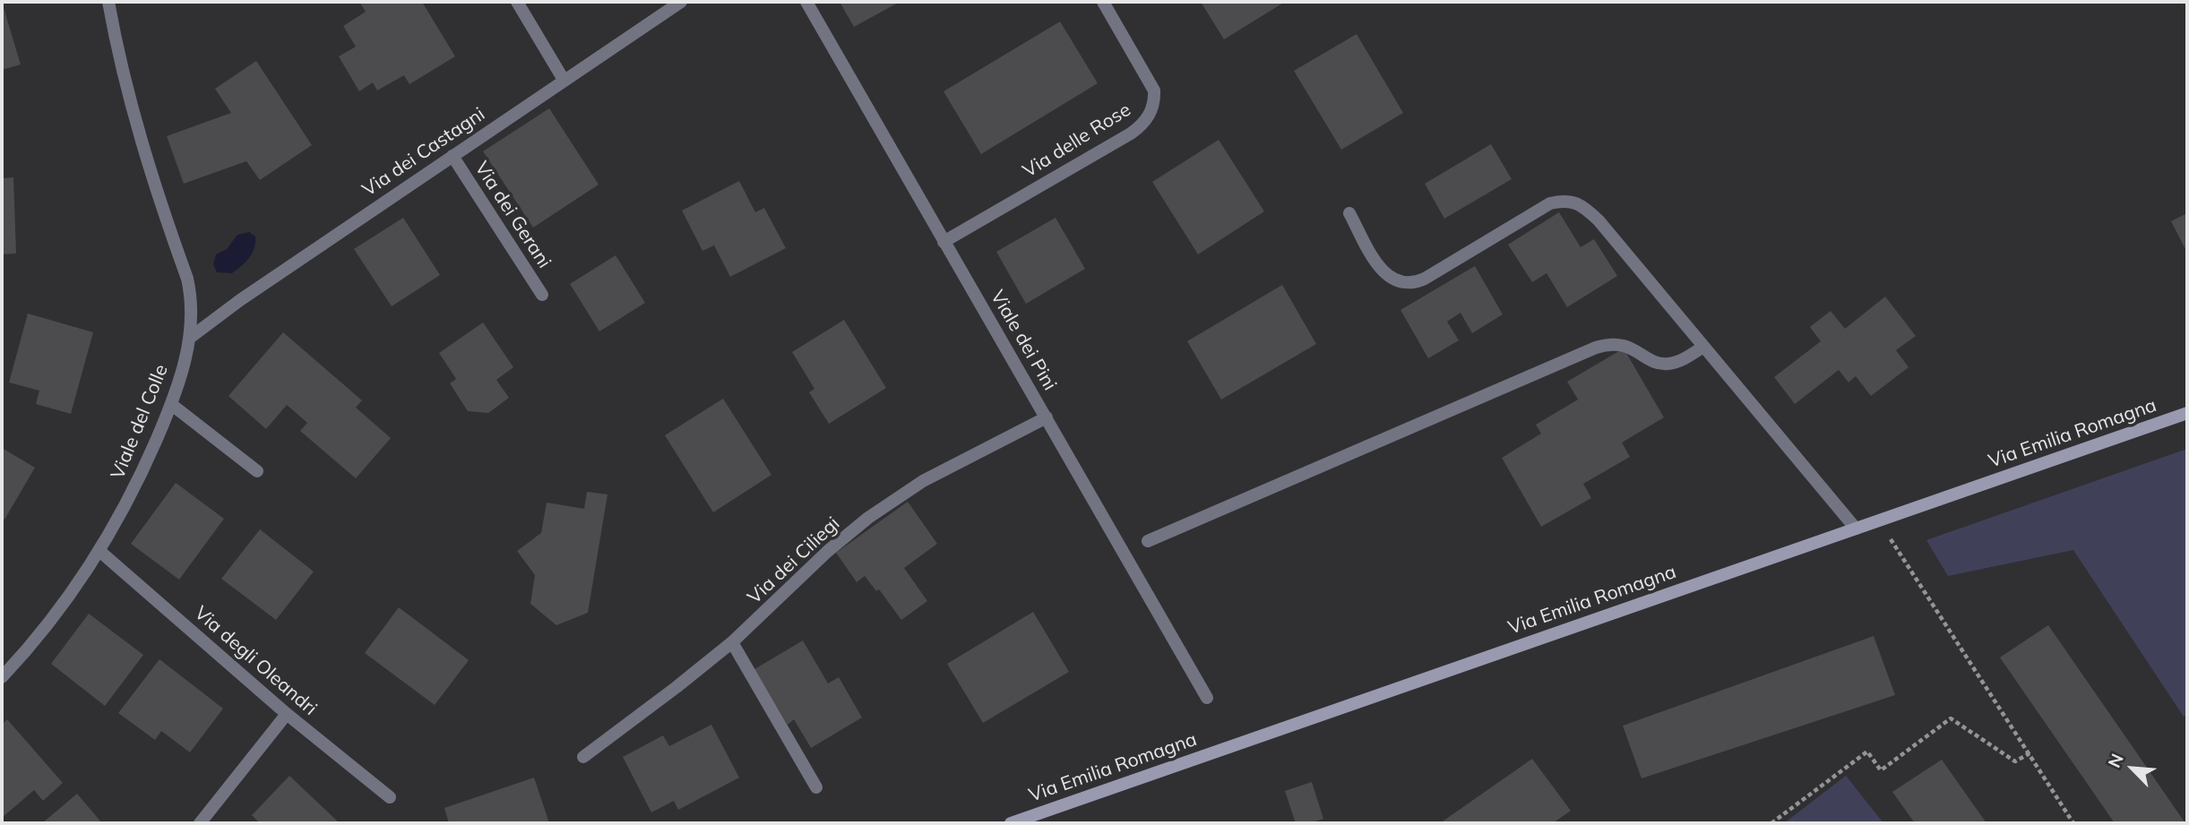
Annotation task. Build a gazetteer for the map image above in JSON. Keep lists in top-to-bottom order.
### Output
{
  "streets": {
    "main road": ["Via Emilia Romagna"],
    "street": [
      "Via delle Rose",
      "Via dei Castagni",
      "Via dei Gerani",
      "Viale dei Pini",
      "Viale del Colle",
      "Via dei Ciliegi",
      "Via degli Oleandri"
    ]
  },
  "crossings": [
    ["Via delle Rose", "Viale dei Pini"],
    ["Via dei Castagni", "Via dei Gerani"],
    ["Via dei Castagni", "Viale del Colle"],
    ["Viale dei Pini", "Via dei Ciliegi"],
    ["Viale del Colle", "Via degli Oleandri"]
  ],
  "north": "top left"
}
